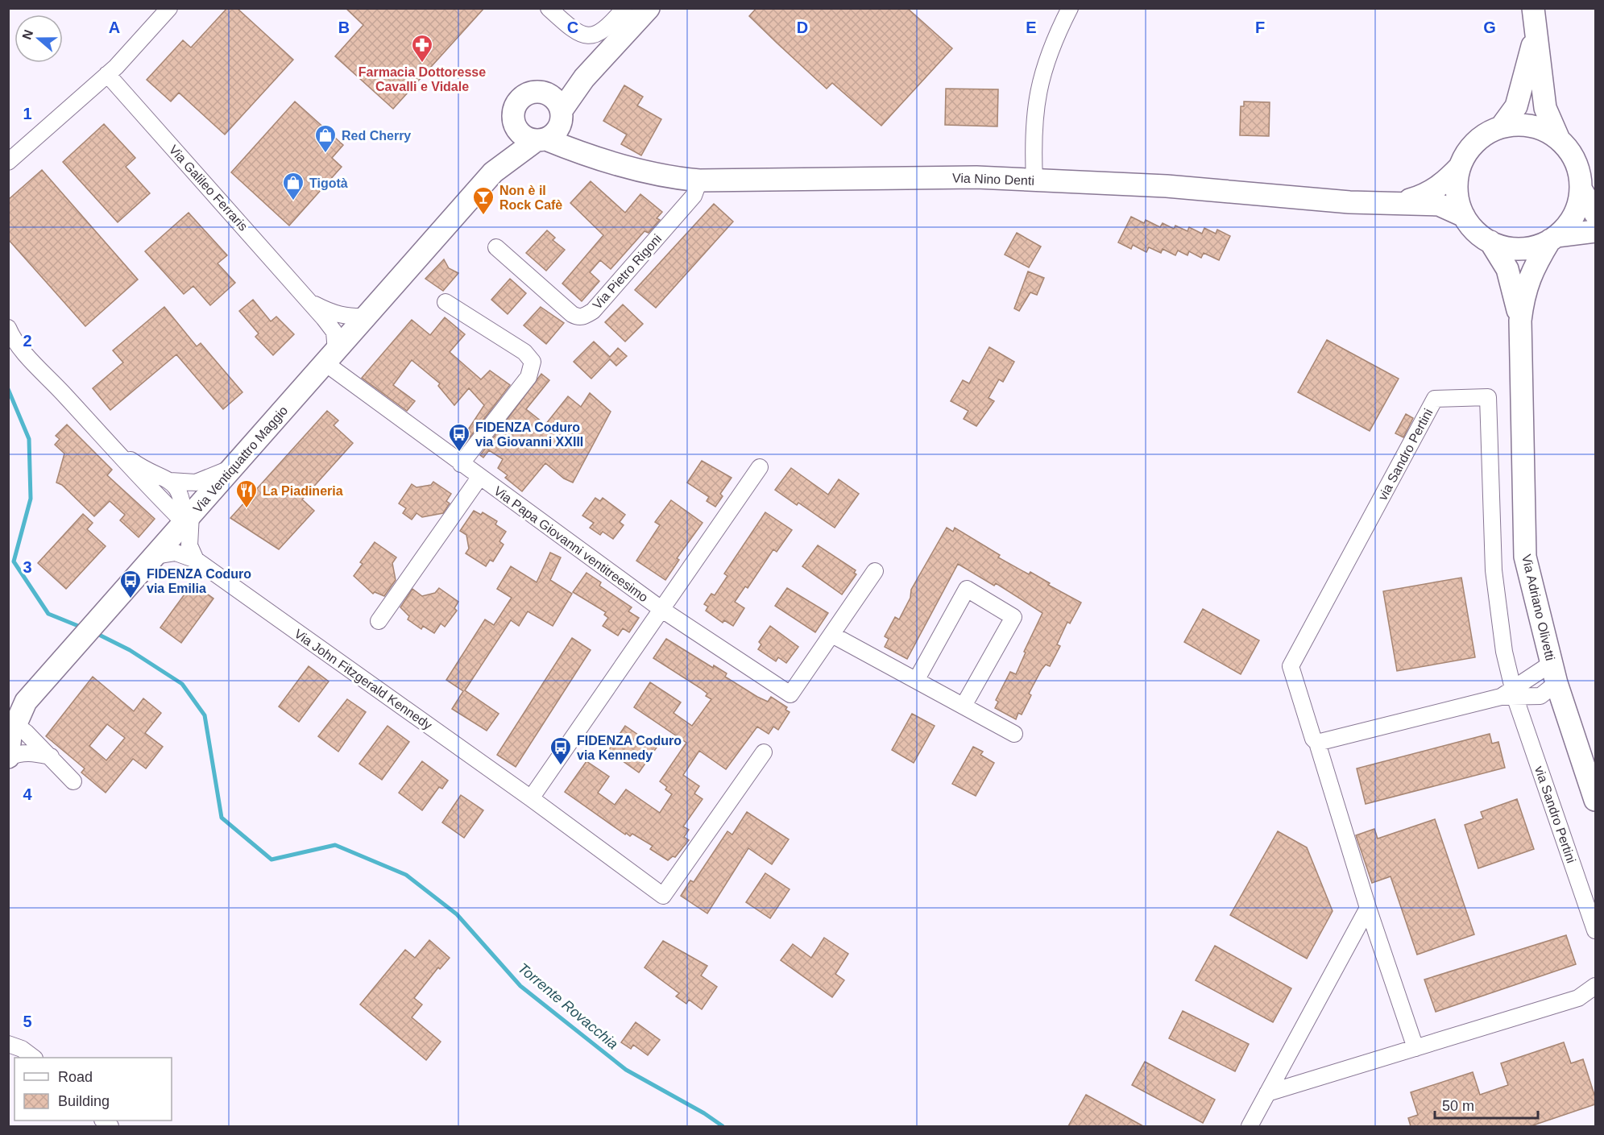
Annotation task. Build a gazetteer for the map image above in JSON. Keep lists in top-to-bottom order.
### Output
{
  "streets": {
    "street": [
      "Via Nino Denti",
      "Via Galileo Ferraris",
      "Via Pietro Rigoni",
      "via Sandro Pertini",
      "Via Ventiquattro Maggio",
      "Via Papa Giovanni ventitreesimo",
      "Via Adriano Olivetti",
      "Via John Fitzgerald Kennedy"
    ]
  },
  "crossings": [
    ["Via Nino Denti", "Via Pietro Rigoni"],
    ["Via Galileo Ferraris", "Via Ventiquattro Maggio"],
    ["Via Galileo Ferraris", "Via Papa Giovanni ventitreesimo"],
    ["Via Ventiquattro Maggio", "Via Papa Giovanni ventitreesimo"],
    ["Via Ventiquattro Maggio", "Via John Fitzgerald Kennedy"]
  ],
  "water": ["Torrente Rovacchia"],
  "places": {
    "pharmacy": ["Farmacia Dottoresse Cavalli e Vidale"],
    "shop": ["Red Cherry", "Tigotà"],
    "bar": ["Non è il Rock Cafè"],
    "bus stop": ["FIDENZA Coduro via Giovanni XXIII", "FIDENZA Coduro via Emilia", "FIDENZA Coduro via Kennedy"],
    "restaurant": ["La Piadineria"]
  },
  "legend": ["Road", "Building"],
  "scale_bar": "50 m",
  "north": "left",
  "grid": {
    "columns": [
      "A",
      "B",
      "C",
      "D",
      "E",
      "F",
      "G"
    ],
    "rows": [
      "1",
      "2",
      "3",
      "4",
      "5"
    ]
  }
}
